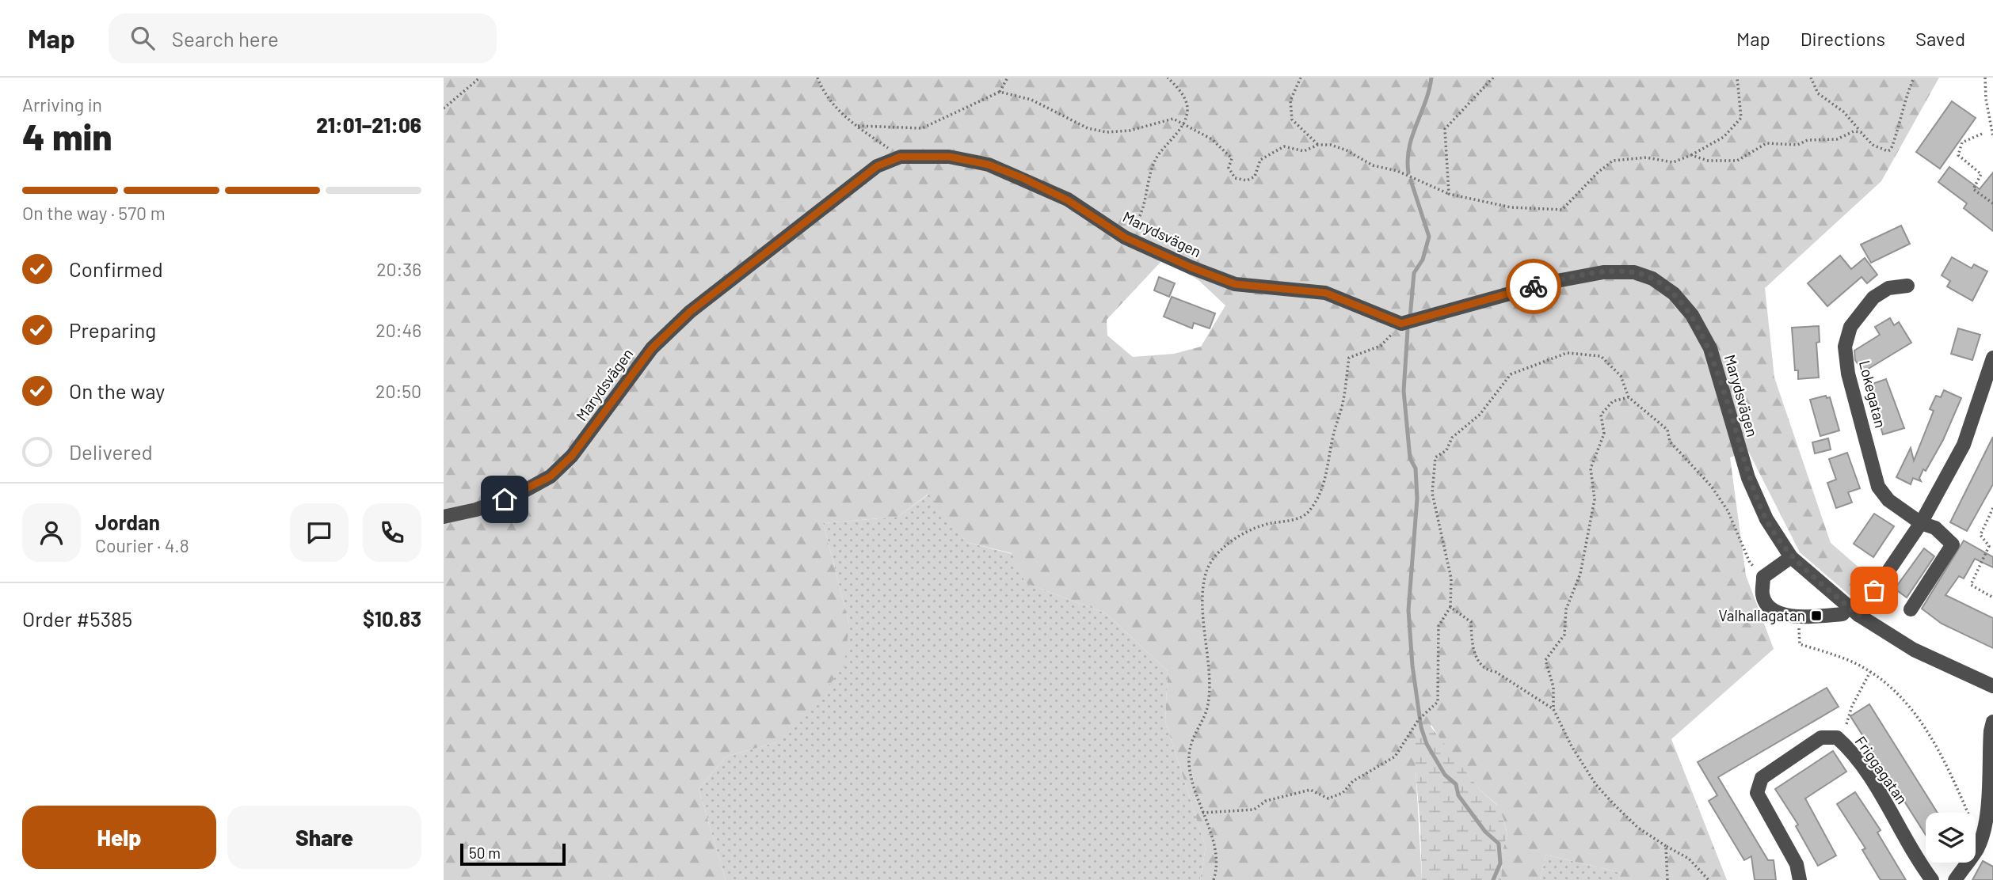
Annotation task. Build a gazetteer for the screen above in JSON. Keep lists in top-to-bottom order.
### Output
{
  "streets": {
    "street": ["Marydsvägen", "Lokegatan", "Friggagatan"]
  },
  "places": {
    "transit": ["Valhallagatan"]
  },
  "scale_bar": "50 m",
  "page": {
    "header": "Map",
    "search": "Search here",
    "nav": ["Map", "Directions", "Saved"],
    "heading": ["4 min", "Arriving in", "21:01–21:06"],
    "panel": [
      "Jordan",
      "Courier · 4.8",
      "Order #5385",
      "$10.83"
    ],
    "bar": "On the way · 570 m",
    "list": [
      ["Confirmed", "20:36"],
      ["Preparing", "20:46"],
      ["On the way", "20:50"],
      "Delivered"
    ],
    "buttons": ["Help", "Share"],
    "scale": "50 m"
  }
}
